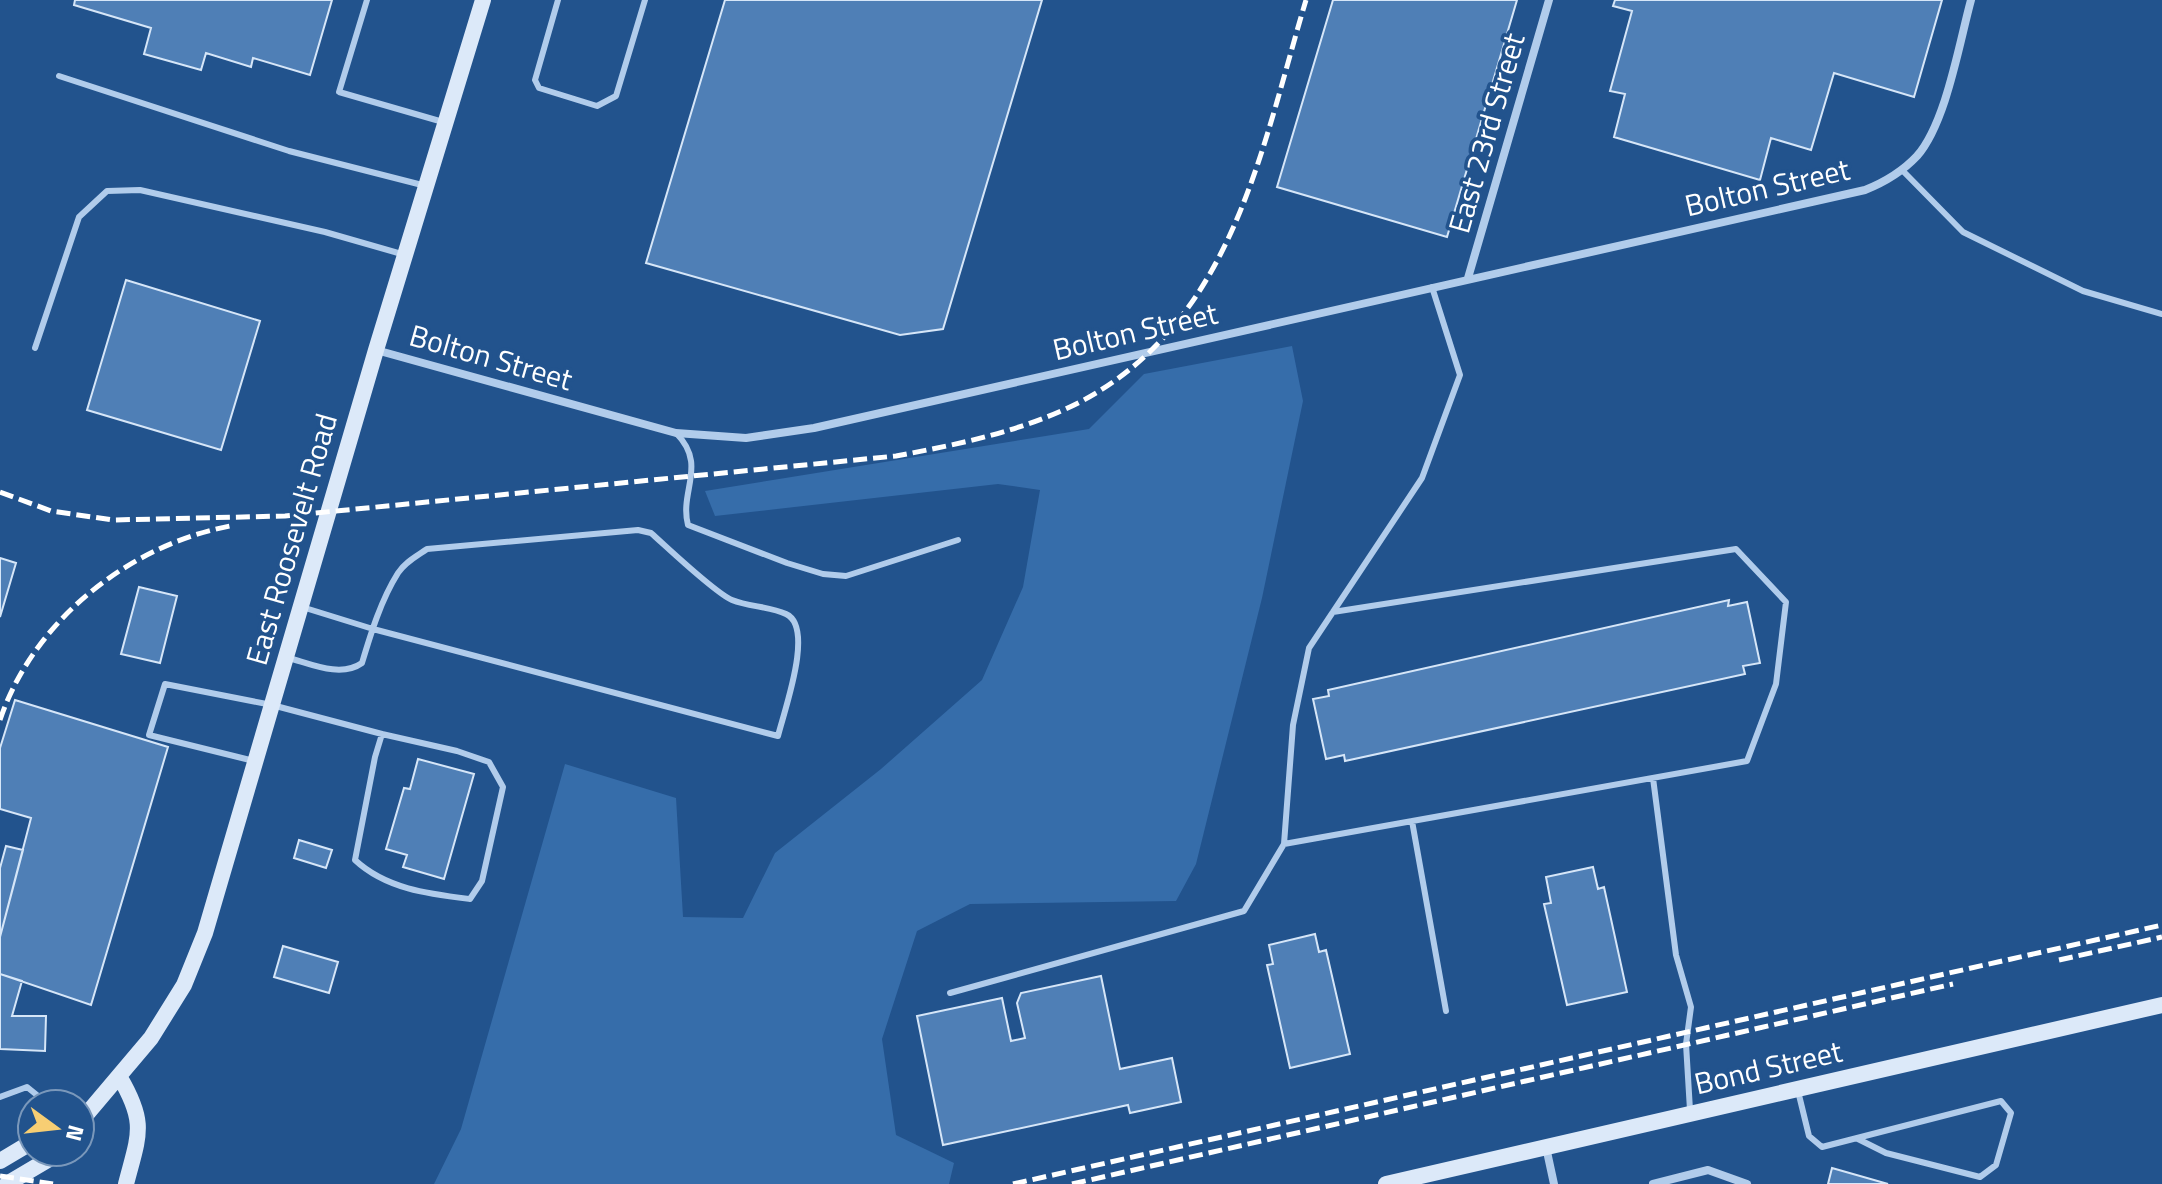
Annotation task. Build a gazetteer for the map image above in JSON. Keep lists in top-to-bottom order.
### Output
{
  "streets": {
    "main road": ["East Roosevelt Road", "Bond Street"],
    "street": ["East 23rd Street", "Bolton Street"]
  },
  "crossings": [
    ["East 23rd Street", "Bolton Street"],
    ["Bolton Street", "East Roosevelt Road"]
  ],
  "north": "right"
}
